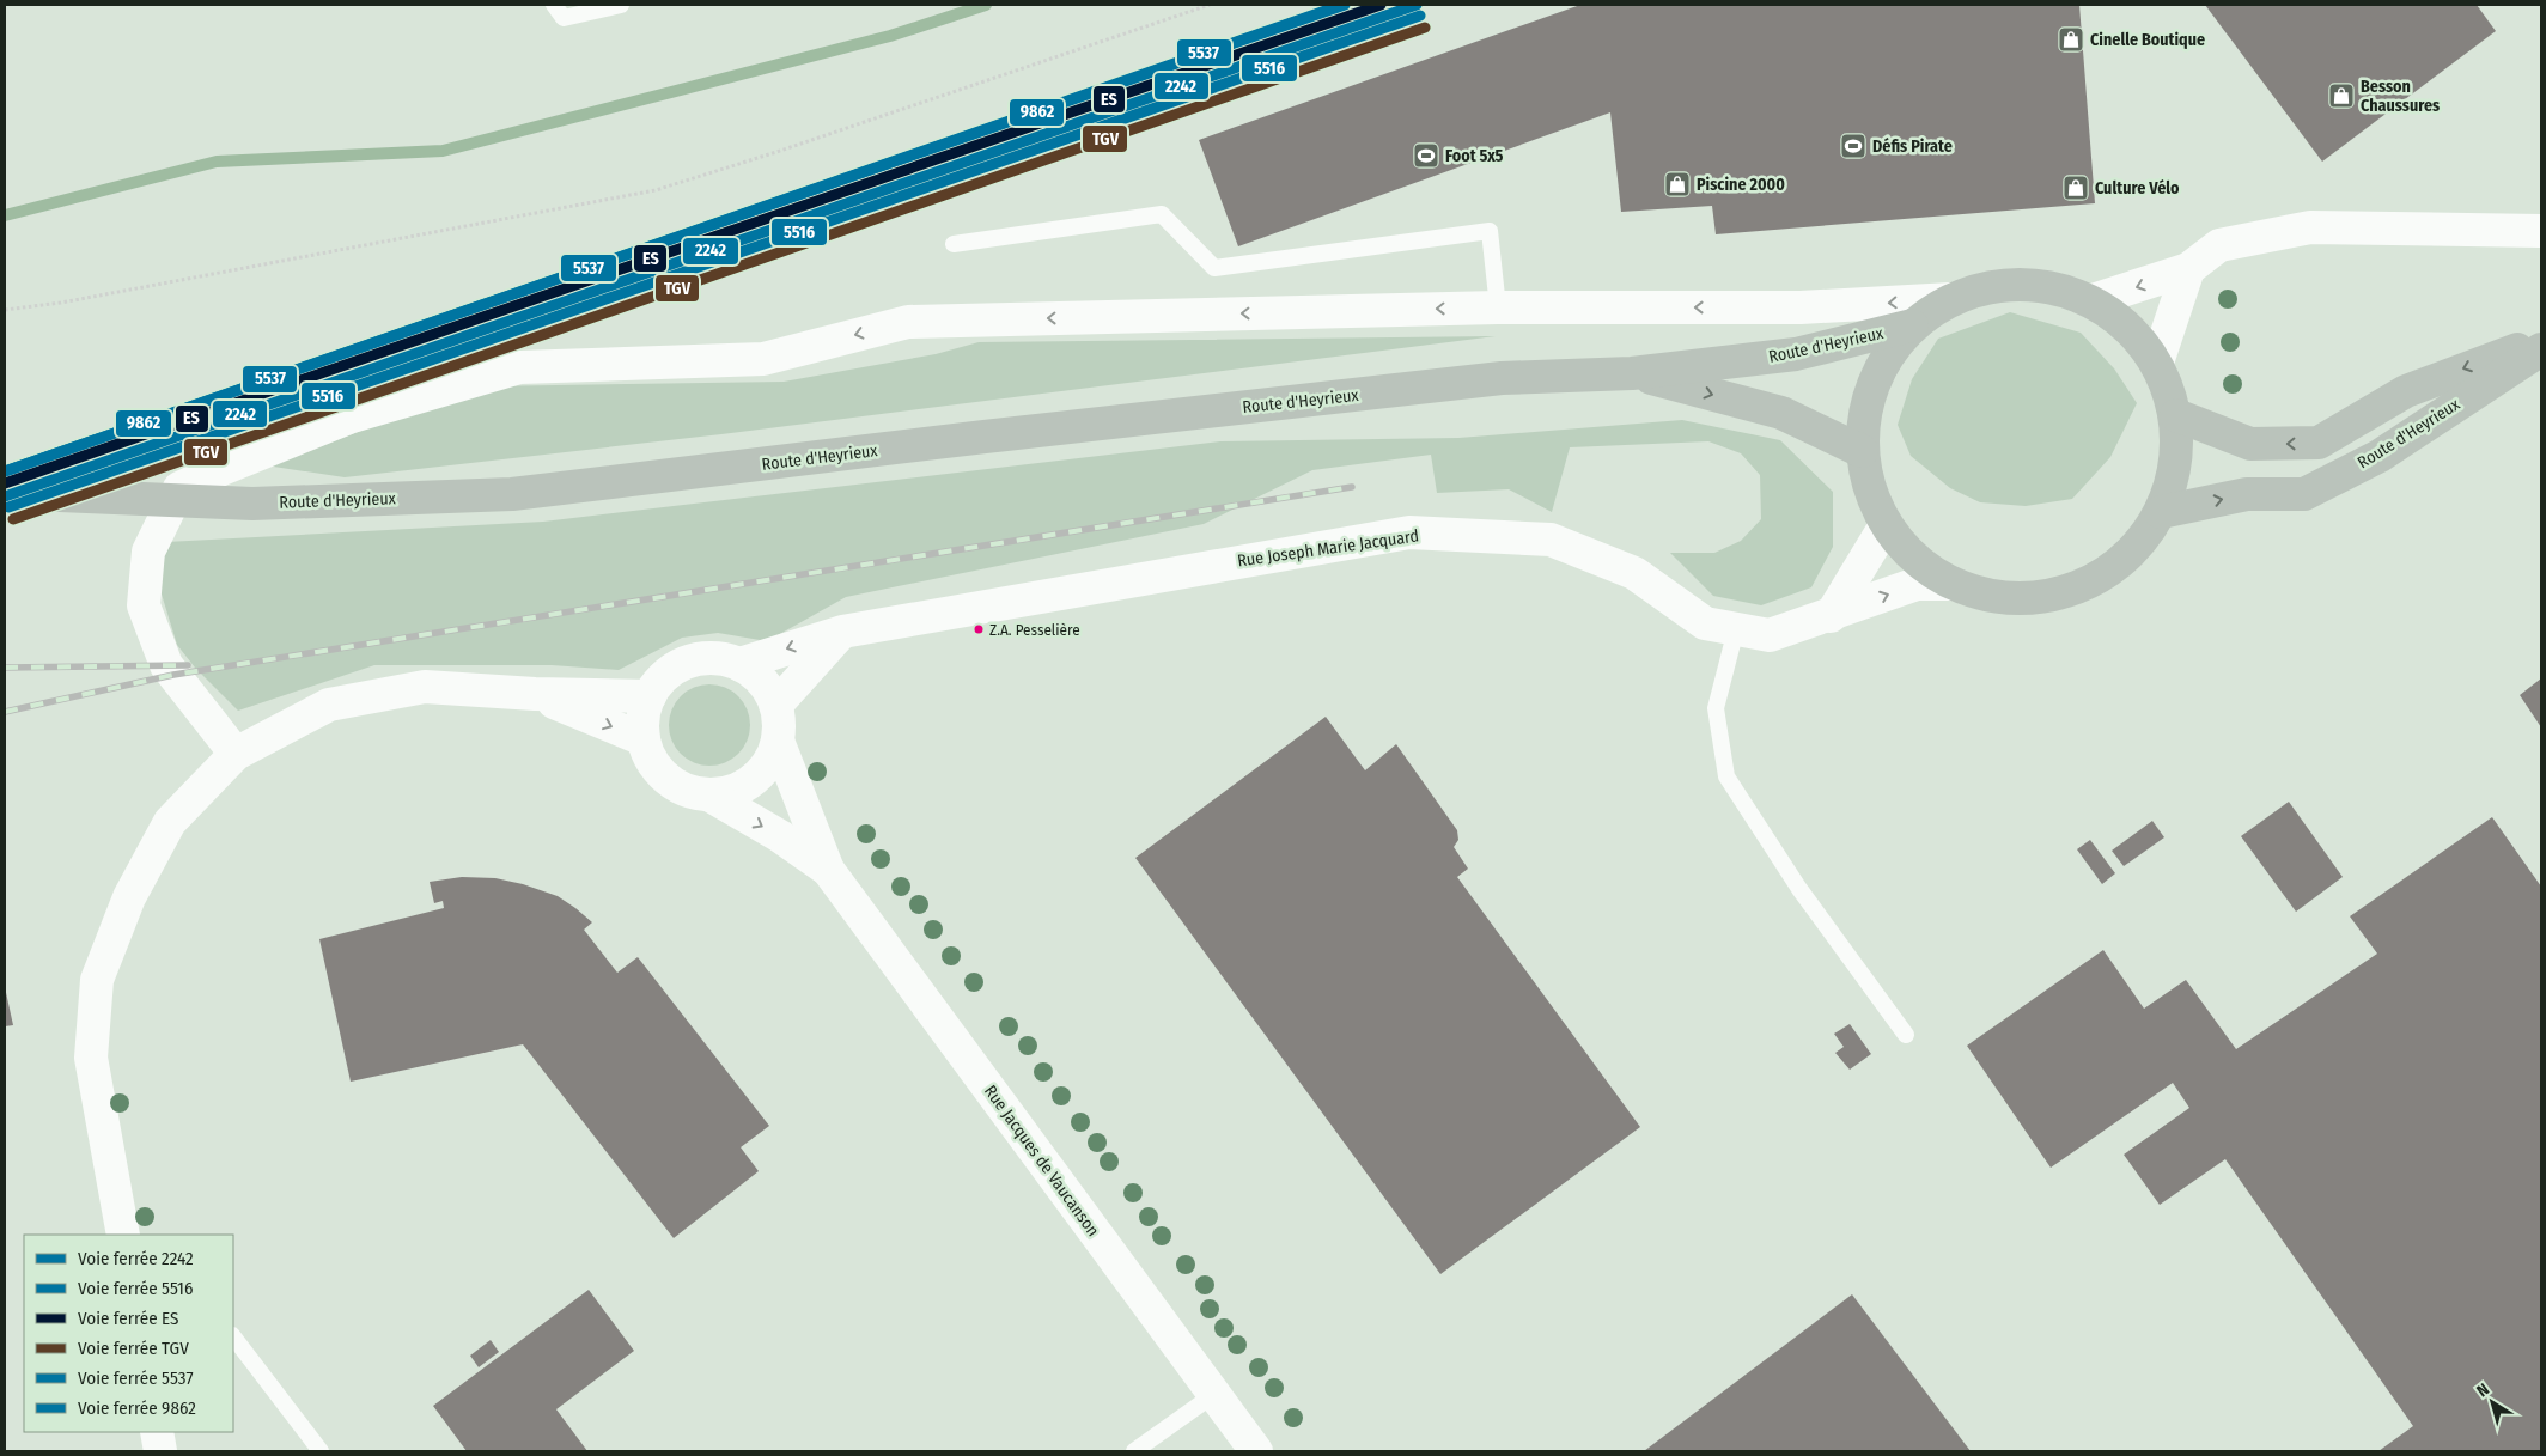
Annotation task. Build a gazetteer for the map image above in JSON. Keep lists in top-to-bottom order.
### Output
{
  "streets": {
    "main road": ["Route d'Heyrieux"],
    "street": ["Rue Joseph Marie Jacquard", "Rue Jacques de Vaucanson"]
  },
  "crossings": [
    ["Rue Joseph Marie Jacquard", "Rue Jacques de Vaucanson"]
  ],
  "places": {
    "shop": [
      "Cinelle Boutique",
      "Besson Chaussures",
      "Piscine 2000",
      "Culture Vélo"
    ],
    "sports": ["Défis Pirate", "Foot 5x5"],
    "other": ["Z.A. Pesselière"]
  },
  "lines": [
    "rail line 2242",
    "rail line ES",
    "rail line 5537",
    "rail line 9862",
    "rail line 5516",
    "rail line TGV"
  ],
  "legend": [
    "Voie ferrée 2242",
    "Voie ferrée 5516",
    "Voie ferrée ES",
    "Voie ferrée TGV",
    "Voie ferrée 5537",
    "Voie ferrée 9862"
  ],
  "north": "top left"
}
